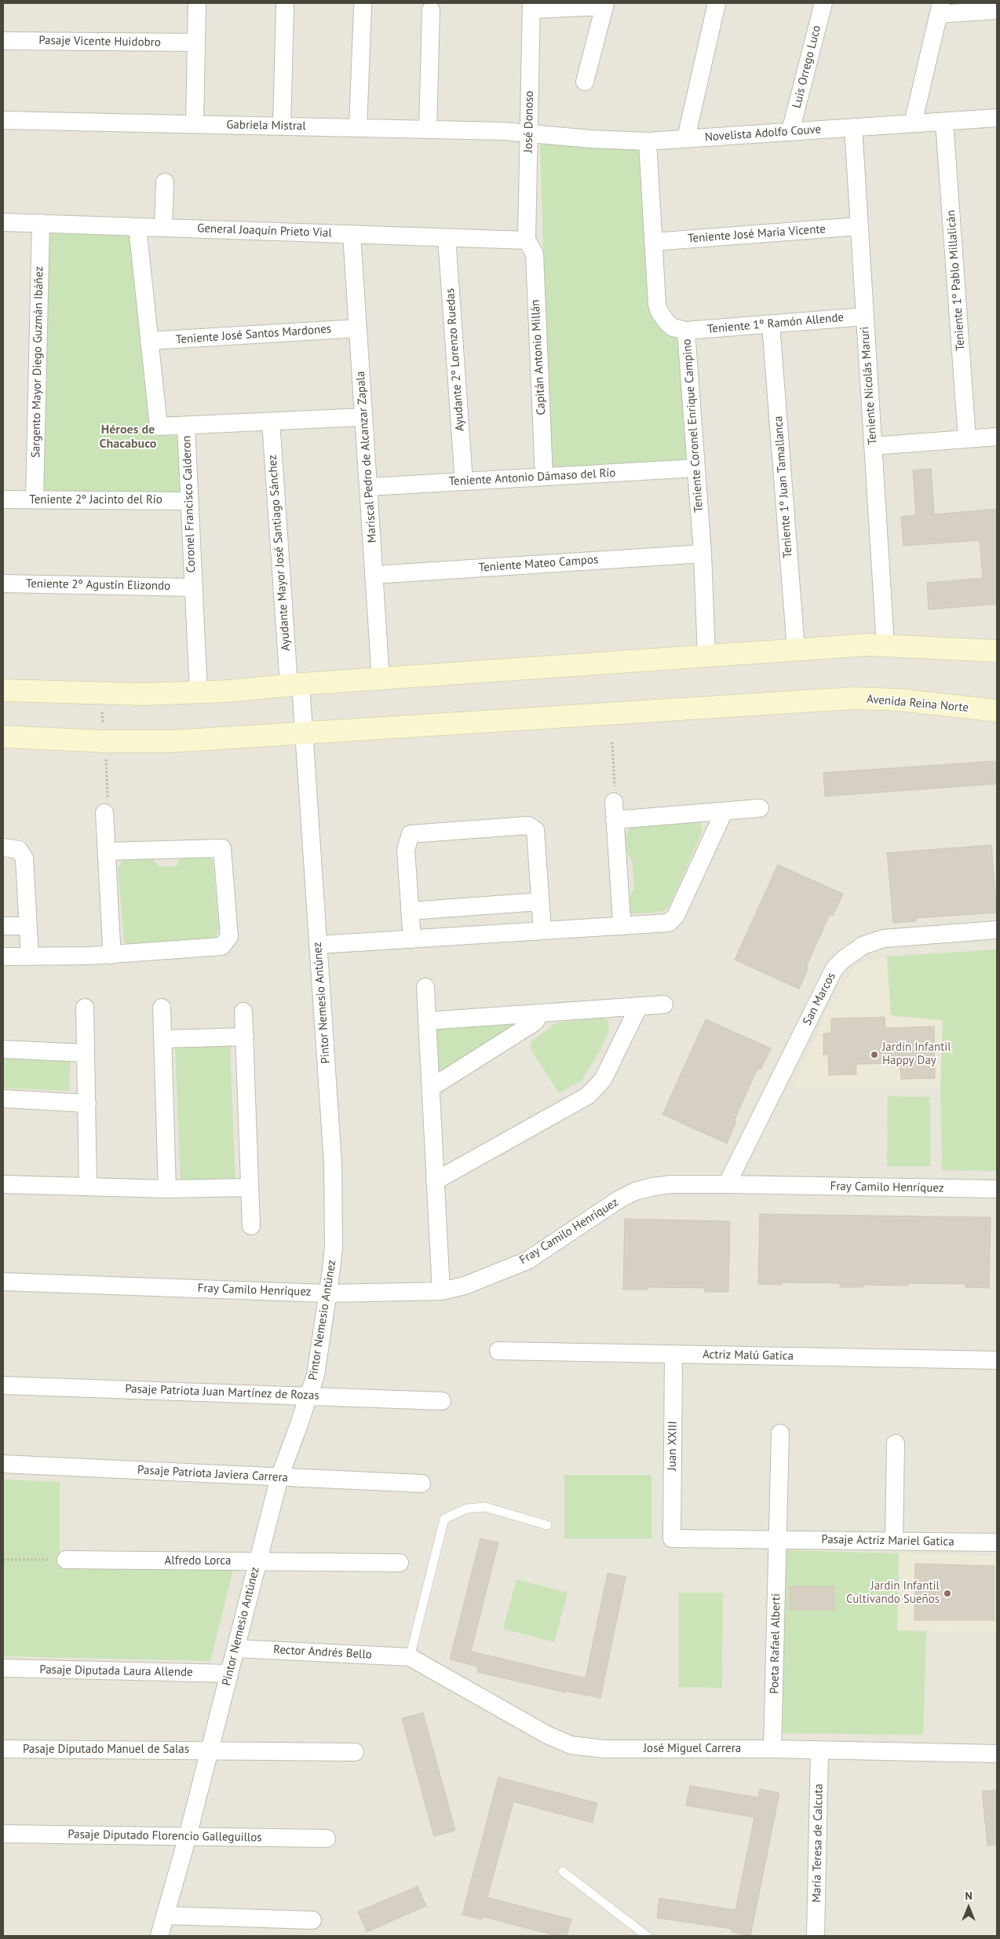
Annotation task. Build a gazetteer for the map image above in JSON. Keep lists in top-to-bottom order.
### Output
{
  "streets": {
    "street": [
      "Pasaje Vicente Huidobro",
      "Luis Orrego Luco",
      "José Donoso",
      "Gabriela Mistral",
      "Novelista Adolfo Couve",
      "General Joaquín Prieto Vial",
      "Teniente José Maria Vicente",
      "Teniente 1º Pablo Millalicán",
      "Teniente 1º Ramón Allende",
      "Teniente José Santos Mardones",
      "Capitán Antonio Millán",
      "Ayudante 2º Lorenzo Ruedas",
      "Sargento Mayor Diego Guzmán Ibáñez",
      "Teniente Nicolás Maruri",
      "Teniente Coronel Enrique Campino",
      "Mariscal Pedro de Alcanzar Zapala",
      "Teniente Antonio Dámaso del Río",
      "Teniente 1º Juan Tamallanca",
      "Teniente 2º Jacinto del Río",
      "Coronel Francisco Calderon",
      "Ayudante Mayor José Santiago Sánchez",
      "Teniente Mateo Campos",
      "Teniente 2º Agustín Elizondo",
      "Avenida Reina Norte",
      "San Marcos",
      "Pintor Nemesio Antúnez",
      "Fray Camilo Henríquez",
      "Actriz Malú Gatica",
      "Pasaje Patriota Juan Martínez de Rozas",
      "Juan XXIII",
      "Pasaje Patriota Javiera Carrera",
      "Pasaje Actriz Mariel Gatica",
      "Alfredo Lorca",
      "Poeta Rafael Alberti",
      "Rector Andrés Bello",
      "Pasaje Diputada Laura Allende",
      "José Miguel Carrera",
      "Pasaje Diputado Manuel de Salas",
      "Pasaje Diputado Florencio Galleguillos",
      "María Teresa de Calcuta"
    ]
  },
  "crossings": [
    ["Luis Orrego Luco", "Novelista Adolfo Couve"],
    ["José Donoso", "Gabriela Mistral"],
    ["José Donoso", "Novelista Adolfo Couve"],
    ["José Donoso", "General Joaquín Prieto Vial"],
    ["José Donoso", "Capitán Antonio Millán"],
    ["Gabriela Mistral", "Novelista Adolfo Couve"],
    ["Novelista Adolfo Couve", "Teniente 1º Pablo Millalicán"],
    ["Novelista Adolfo Couve", "Teniente Nicolás Maruri"],
    ["Novelista Adolfo Couve", "Teniente Coronel Enrique Campino"],
    ["General Joaquín Prieto Vial", "Capitán Antonio Millán"],
    ["General Joaquín Prieto Vial", "Ayudante 2º Lorenzo Ruedas"],
    ["General Joaquín Prieto Vial", "Sargento Mayor Diego Guzmán Ibáñez"],
    ["General Joaquín Prieto Vial", "Mariscal Pedro de Alcanzar Zapala"],
    ["General Joaquín Prieto Vial", "Coronel Francisco Calderon"],
    ["Teniente José Maria Vicente", "Teniente Nicolás Maruri"],
    ["Teniente José Maria Vicente", "Teniente Coronel Enrique Campino"],
    ["Teniente 1º Ramón Allende", "Teniente Nicolás Maruri"],
    ["Teniente 1º Ramón Allende", "Teniente Coronel Enrique Campino"],
    ["Teniente 1º Ramón Allende", "Teniente 1º Juan Tamallanca"],
    ["Teniente José Santos Mardones", "Mariscal Pedro de Alcanzar Zapala"],
    ["Teniente José Santos Mardones", "Coronel Francisco Calderon"],
    ["Capitán Antonio Millán", "Teniente Antonio Dámaso del Río"],
    ["Ayudante 2º Lorenzo Ruedas", "Teniente Antonio Dámaso del Río"],
    ["Sargento Mayor Diego Guzmán Ibáñez", "Teniente 2º Jacinto del Río"],
    ["Teniente Coronel Enrique Campino", "Teniente Antonio Dámaso del Río"],
    ["Teniente Coronel Enrique Campino", "Teniente Mateo Campos"],
    ["Mariscal Pedro de Alcanzar Zapala", "Teniente Antonio Dámaso del Río"],
    ["Mariscal Pedro de Alcanzar Zapala", "Teniente Mateo Campos"],
    ["Teniente 2º Jacinto del Río", "Coronel Francisco Calderon"],
    ["Coronel Francisco Calderon", "Teniente 2º Agustín Elizondo"],
    ["Ayudante Mayor José Santiago Sánchez", "Pintor Nemesio Antúnez"],
    ["Avenida Reina Norte", "Pintor Nemesio Antúnez"],
    ["San Marcos", "Fray Camilo Henríquez"],
    ["Pintor Nemesio Antúnez", "Fray Camilo Henríquez"],
    ["Pintor Nemesio Antúnez", "Pasaje Patriota Juan Martínez de Rozas"],
    ["Pintor Nemesio Antúnez", "Pasaje Patriota Javiera Carrera"],
    ["Pintor Nemesio Antúnez", "Alfredo Lorca"],
    ["Pintor Nemesio Antúnez", "Rector Andrés Bello"],
    ["Pintor Nemesio Antúnez", "Pasaje Diputada Laura Allende"],
    ["Pintor Nemesio Antúnez", "Pasaje Diputado Manuel de Salas"],
    ["Pintor Nemesio Antúnez", "Pasaje Diputado Florencio Galleguillos"],
    ["Actriz Malú Gatica", "Juan XXIII"],
    ["Juan XXIII", "Pasaje Actriz Mariel Gatica"],
    ["Pasaje Actriz Mariel Gatica", "Poeta Rafael Alberti"],
    ["Poeta Rafael Alberti", "José Miguel Carrera"],
    ["Rector Andrés Bello", "José Miguel Carrera"],
    ["José Miguel Carrera", "María Teresa de Calcuta"]
  ],
  "districts": ["Héroes de Chacabuco"],
  "places": ["Jardín Infantil Happy Day", "Jardín Infantil Cultivando Sueños"],
  "north": "top"
}
